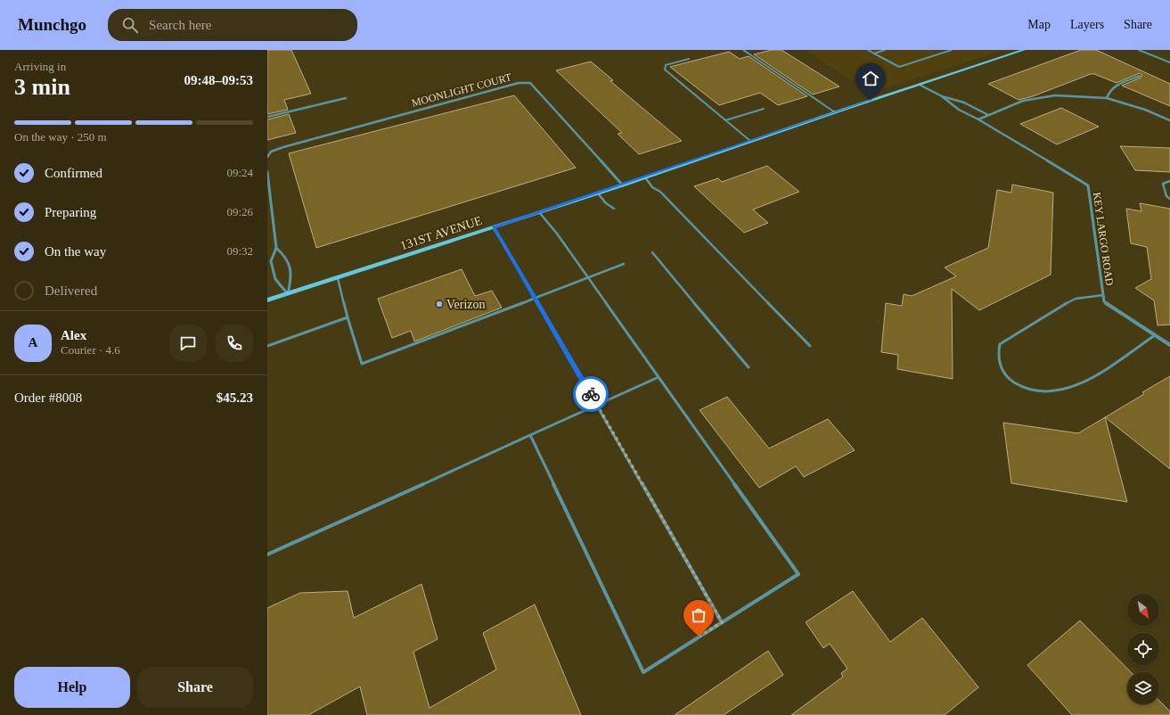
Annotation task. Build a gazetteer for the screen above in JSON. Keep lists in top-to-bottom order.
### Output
{
  "streets": {
    "street": ["MOONLIGHT COURT", "131ST AVENUE", "KEY LARGO ROAD"]
  },
  "crossings": [
    ["MOONLIGHT COURT", "131ST AVENUE"],
    ["131ST AVENUE", "KEY LARGO ROAD"]
  ],
  "places": ["Verizon"],
  "north": "bottom right",
  "page": {
    "header": "Munchgo",
    "search": "Search here",
    "nav": ["Map", "Layers", "Share"],
    "heading": ["3 min", "Arriving in", "09:48–09:53"],
    "panel": [
      "Alex",
      "Courier · 4.6",
      "Order #8008",
      "$45.23"
    ],
    "bar": "On the way · 250 m",
    "list": [
      ["Confirmed", "09:24"],
      ["Preparing", "09:26"],
      ["On the way", "09:32"],
      "Delivered"
    ],
    "round": "A",
    "buttons": ["Help", "Share"]
  }
}
